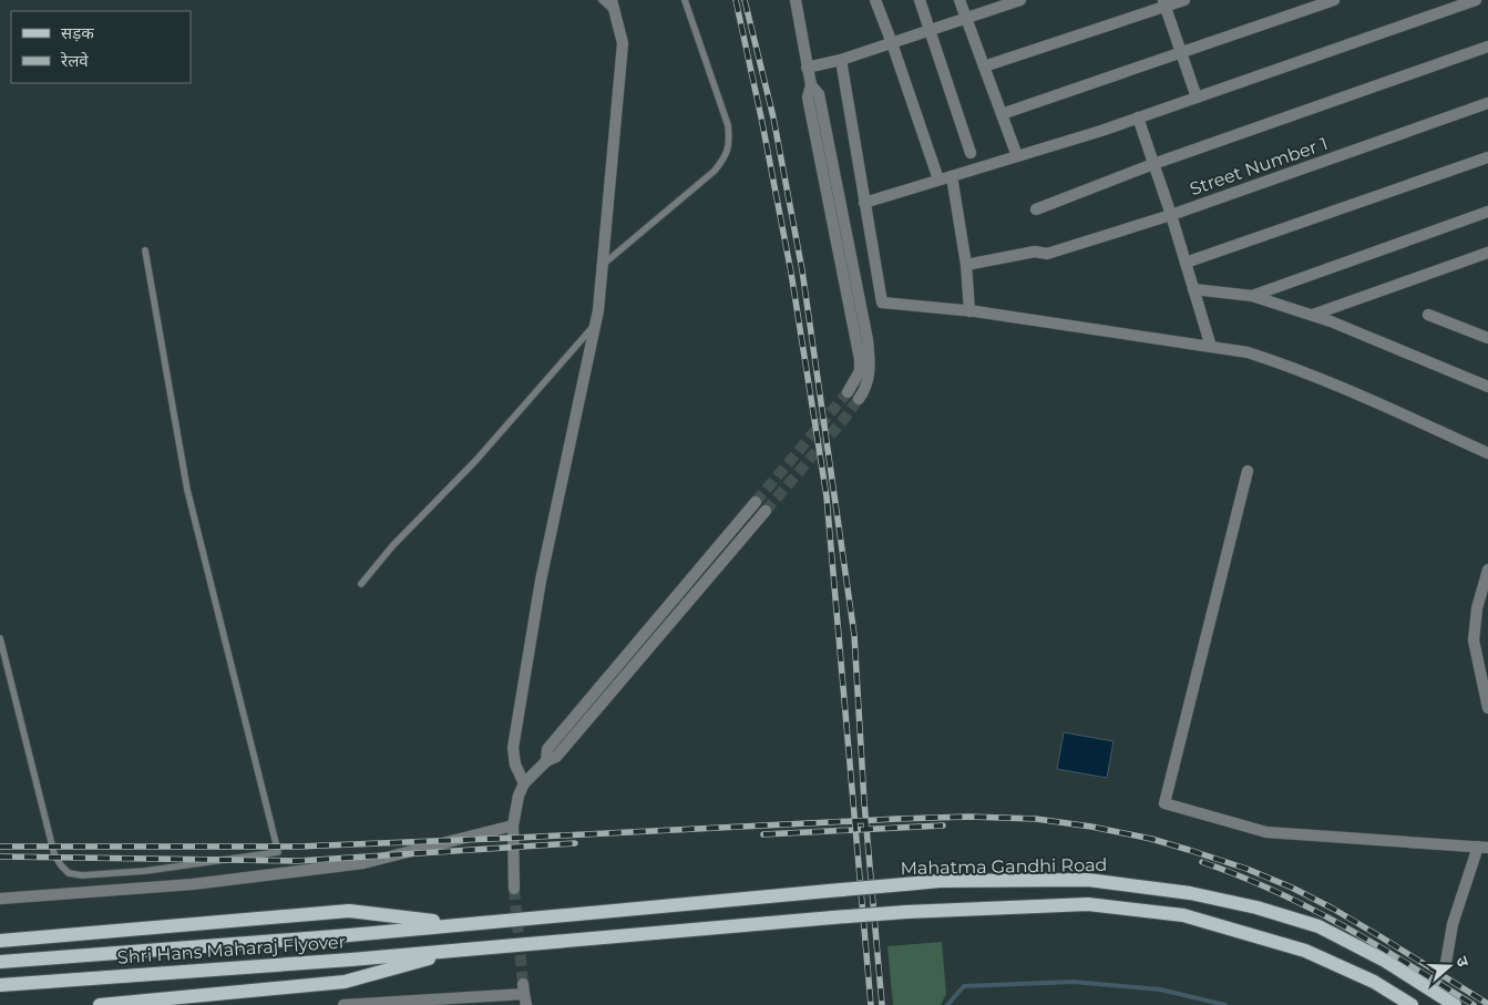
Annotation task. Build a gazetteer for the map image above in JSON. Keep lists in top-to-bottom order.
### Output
{
  "streets": {
    "main road": ["Mahatma Gandhi Road", "Shri Hans Maharaj Flyover"],
    "street": ["Street Number 1"]
  },
  "crossings": [
    ["Mahatma Gandhi Road", "Shri Hans Maharaj Flyover"]
  ],
  "legend": ["सड़क", "रेलवे"],
  "north": "right"
}
